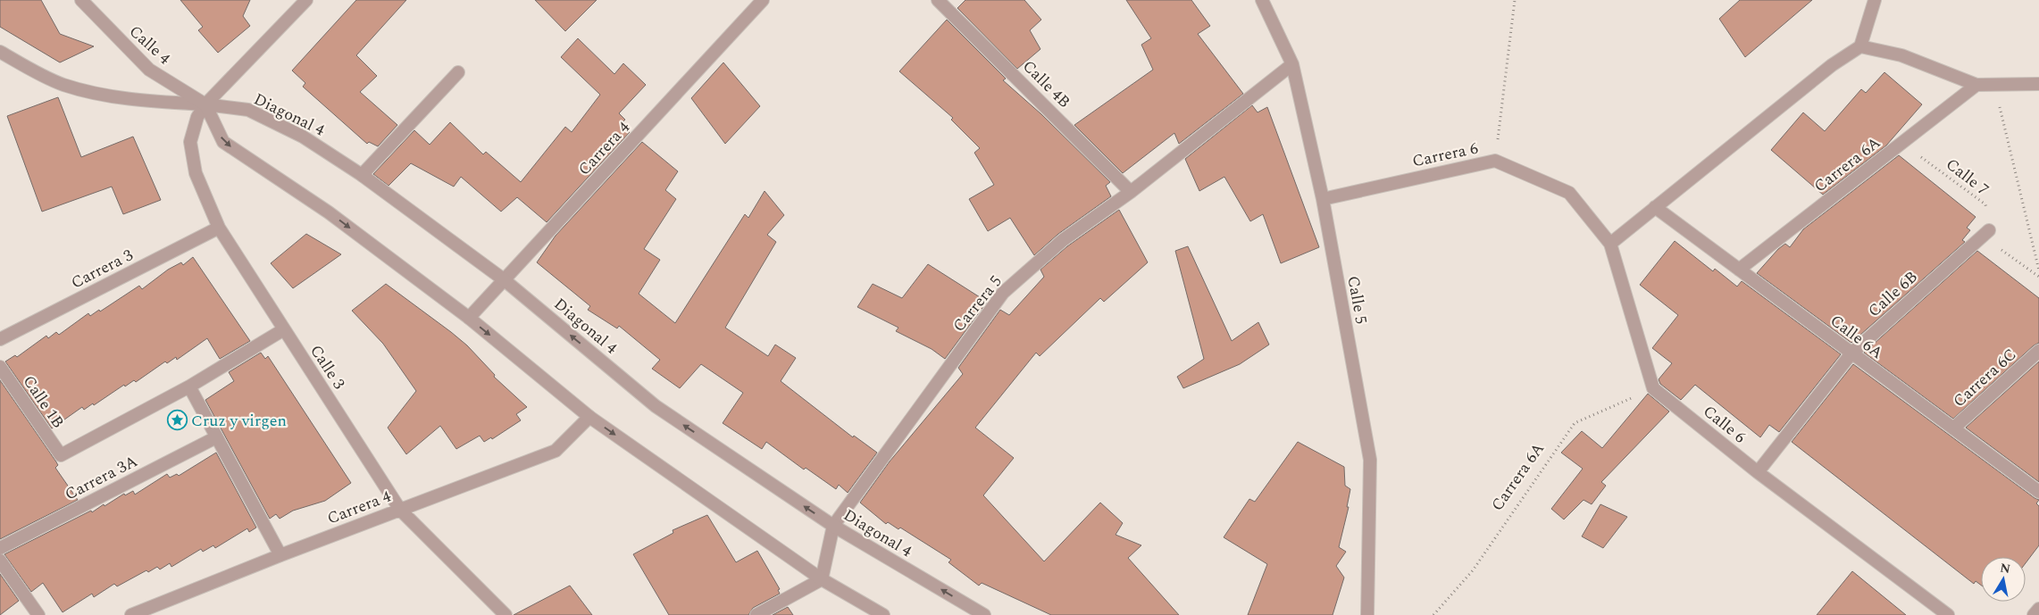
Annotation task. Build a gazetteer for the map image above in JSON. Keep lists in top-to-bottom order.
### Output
{
  "streets": {
    "street": [
      "Calle 4",
      "Calle 4B",
      "Diagonal 4",
      "Carrera 4",
      "Carrera 6",
      "Carrera 6A",
      "Carrera 3",
      "Calle 6B",
      "Calle 5",
      "Carrera 5",
      "Calle 6A",
      "Calle 3",
      "Carrera 6C",
      "Calle 1B",
      "Calle 6",
      "Carrera 3A"
    ],
    "path": ["Calle 7"]
  },
  "crossings": [
    ["Calle 4", "Diagonal 4"],
    ["Calle 4", "Calle 3"],
    ["Calle 4B", "Carrera 5"],
    ["Diagonal 4", "Carrera 4"],
    ["Diagonal 4", "Carrera 5"],
    ["Diagonal 4", "Calle 3"],
    ["Carrera 4", "Calle 3"],
    ["Carrera 6", "Calle 5"],
    ["Carrera 6A", "Calle 7"],
    ["Carrera 6A", "Calle 6A"],
    ["Carrera 6A", "Calle 6"],
    ["Calle 7", "Calle 6B"],
    ["Carrera 3", "Calle 3"],
    ["Calle 6B", "Calle 6A"],
    ["Calle 6B", "Calle 6"],
    ["Calle 5", "Carrera 5"],
    ["Calle 6A", "Carrera 6C"]
  ],
  "places": {
    "place": ["Cruz y virgen"]
  },
  "north": "top"
}
